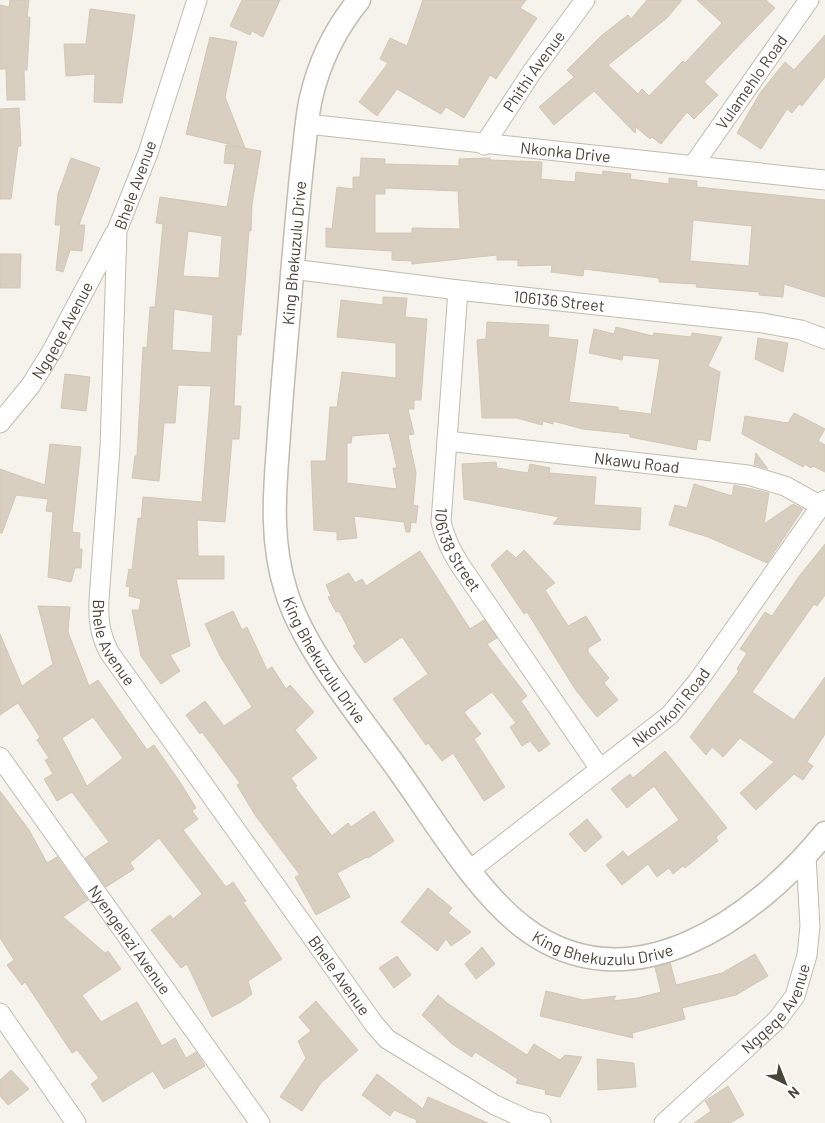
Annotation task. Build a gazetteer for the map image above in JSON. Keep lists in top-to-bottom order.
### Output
{
  "streets": {
    "street": [
      "Phithi Avenue",
      "Vulamehlo Road",
      "Nkonka Drive",
      "Bhele Avenue",
      "King Bhekuzulu Drive",
      "106136 Street",
      "Ngqeqe Avenue",
      "Nkawu Road",
      "106138 Street",
      "Nkonkoni Road",
      "Nyengelezi Avenue"
    ]
  },
  "crossings": [
    ["Phithi Avenue", "Nkonka Drive"],
    ["Vulamehlo Road", "Nkonka Drive"],
    ["Nkonka Drive", "King Bhekuzulu Drive"],
    ["Bhele Avenue", "Ngqeqe Avenue"],
    ["King Bhekuzulu Drive", "106136 Street"],
    ["King Bhekuzulu Drive", "Ngqeqe Avenue"],
    ["King Bhekuzulu Drive", "Nkonkoni Road"],
    ["106136 Street", "106138 Street"],
    ["Nkawu Road", "106138 Street"],
    ["Nkawu Road", "Nkonkoni Road"],
    ["106138 Street", "Nkonkoni Road"]
  ],
  "north": "bottom right"
}
